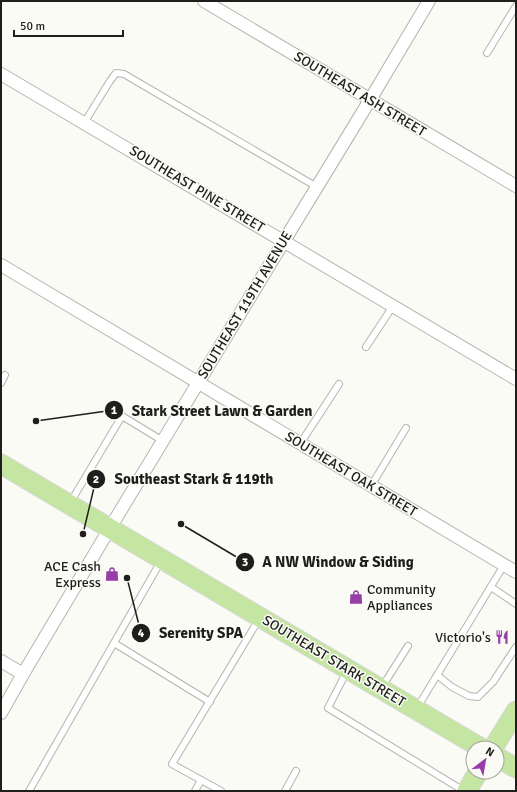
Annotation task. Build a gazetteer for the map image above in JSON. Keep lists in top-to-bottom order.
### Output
{
  "streets": {
    "main road": ["SOUTHEAST STARK STREET"],
    "street": [
      "SOUTHEAST ASH STREET",
      "SOUTHEAST PINE STREET",
      "SOUTHEAST 119TH AVENUE",
      "SOUTHEAST OAK STREET"
    ]
  },
  "crossings": [
    ["SOUTHEAST ASH STREET", "SOUTHEAST 119TH AVENUE"],
    ["SOUTHEAST PINE STREET", "SOUTHEAST 119TH AVENUE"],
    ["SOUTHEAST 119TH AVENUE", "SOUTHEAST OAK STREET"],
    ["SOUTHEAST 119TH AVENUE", "SOUTHEAST STARK STREET"]
  ],
  "places": {
    "other": [
      "Stark Street Lawn & Garden",
      "A NW Window & Siding",
      "Southeast Stark & 119th",
      "Serenity SPA"
    ],
    "shop": ["ACE Cash Express", "Community Appliances"],
    "restaurant": ["Victorio's"]
  },
  "scale_bar": "50 m",
  "north": "top right"
}
